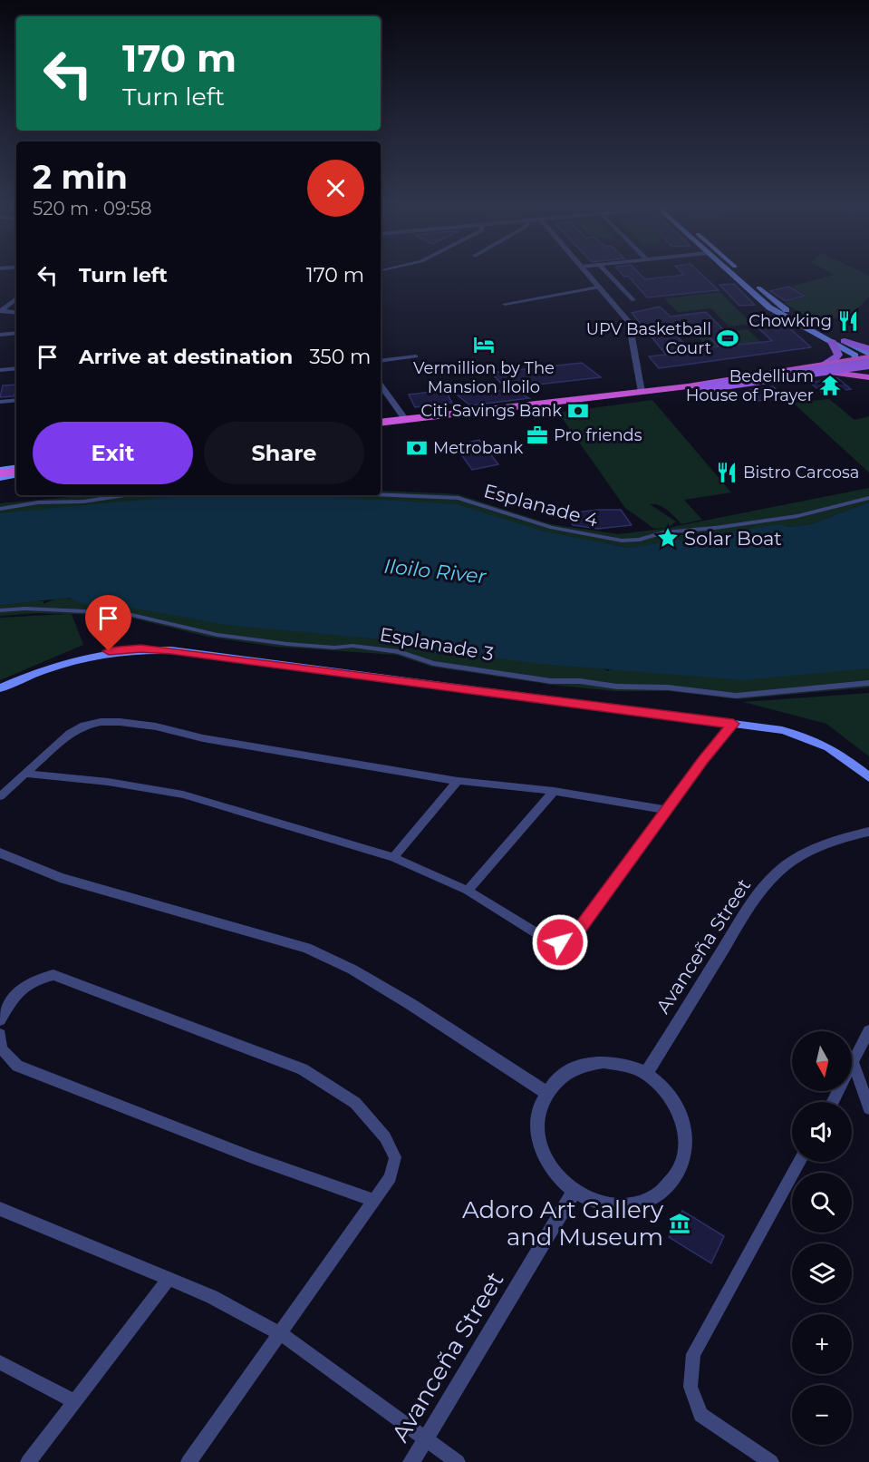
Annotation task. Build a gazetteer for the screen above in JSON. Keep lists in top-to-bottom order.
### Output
{
  "streets": {
    "street": ["Esplanade 4", "Esplanade 3", "Avanceña Street"]
  },
  "water": ["Iloilo River"],
  "places": {
    "restaurant": ["Chowking", "Bistro Carcosa"],
    "sports": ["UPV Basketball Court"],
    "hotel": ["Vermillion by The Mansion Iloilo"],
    "temple": ["Bedellium House of Prayer"],
    "bank": ["Citi Savings Bank", "Metrobank"],
    "office": ["Pro friends"],
    "place": ["Solar Boat"],
    "museum": ["Adoro Art Gallery and Museum"]
  },
  "north": "bottom",
  "page": {
    "turn": ["170 m", "Turn left"],
    "heading": ["2 min", "520 m · 09:58"],
    "list": [
      {
        "name": "Turn left",
        "value": "170 m"
      },
      {
        "name": "Arrive at destination",
        "value": "350 m"
      }
    ],
    "buttons": ["Exit", "Share"],
    "map_buttons": ["+", "−"]
  }
}
